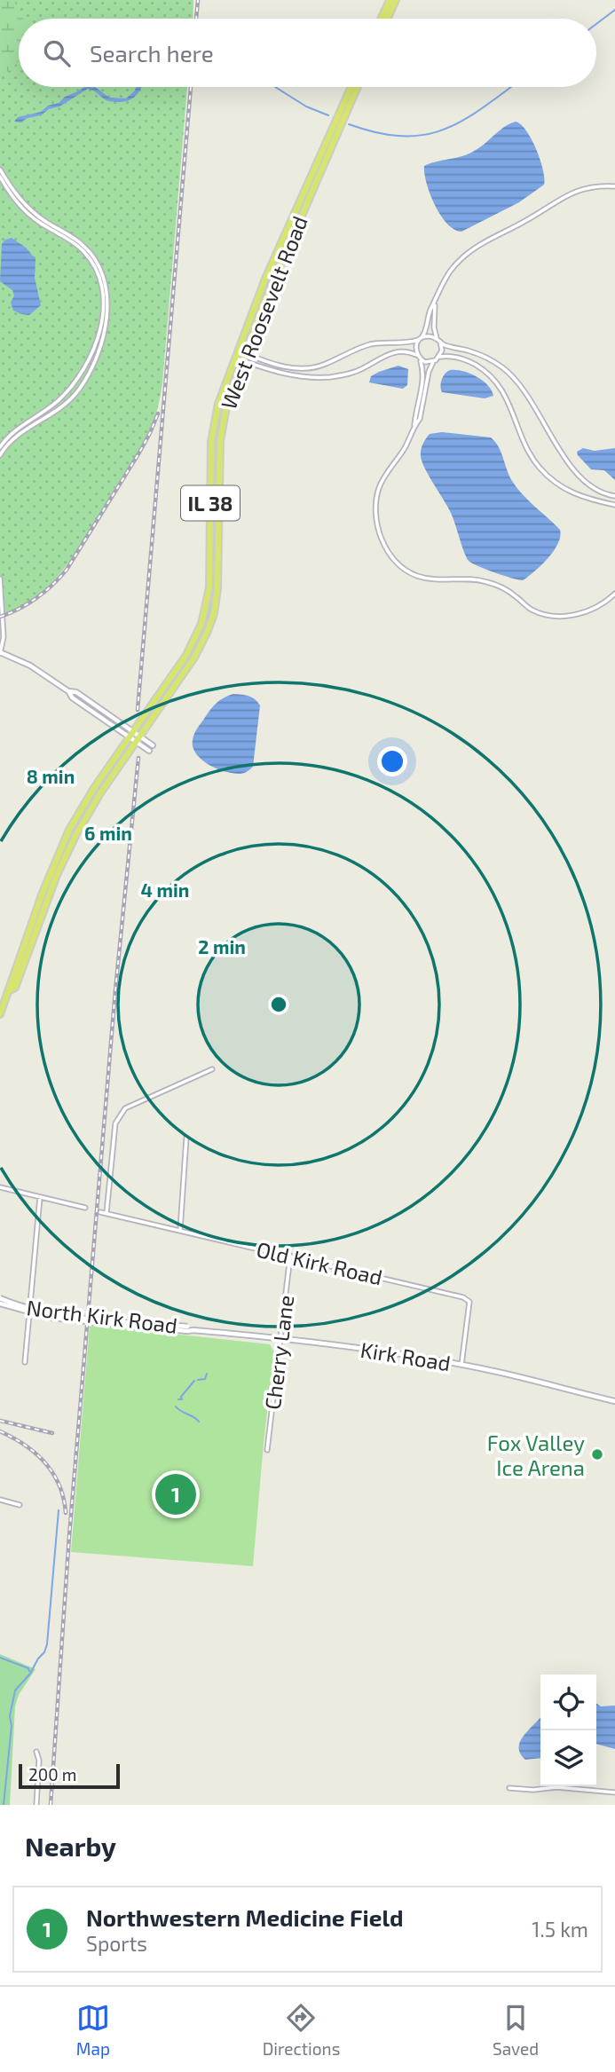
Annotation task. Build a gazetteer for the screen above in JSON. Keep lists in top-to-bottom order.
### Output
{
  "streets": {
    "main road": ["West Roosevelt Road", "IL 38"],
    "street": [
      "Old Kirk Road",
      "North Kirk Road",
      "Cherry Lane",
      "Kirk Road"
    ]
  },
  "crossings": [
    ["West Roosevelt Road", "IL 38"],
    ["Old Kirk Road", "Cherry Lane"],
    ["Old Kirk Road", "Kirk Road"],
    ["North Kirk Road", "Kirk Road"],
    ["Cherry Lane", "Kirk Road"]
  ],
  "places": ["Fox Valley Ice Arena"],
  "scale_bar": "200 m",
  "page": {
    "search": "Search here",
    "pins": "1",
    "scale": "200 m",
    "heading": "Nearby",
    "list": [
      {
        "mark": "1",
        "name": "Northwestern Medicine Field",
        "note": "Sports",
        "value": "1.5 km"
      }
    ],
    "nav": ["Map", "Directions", "Saved"]
  },
  "rings": [
    "8 min",
    "6 min",
    "4 min",
    "2 min"
  ]
}
